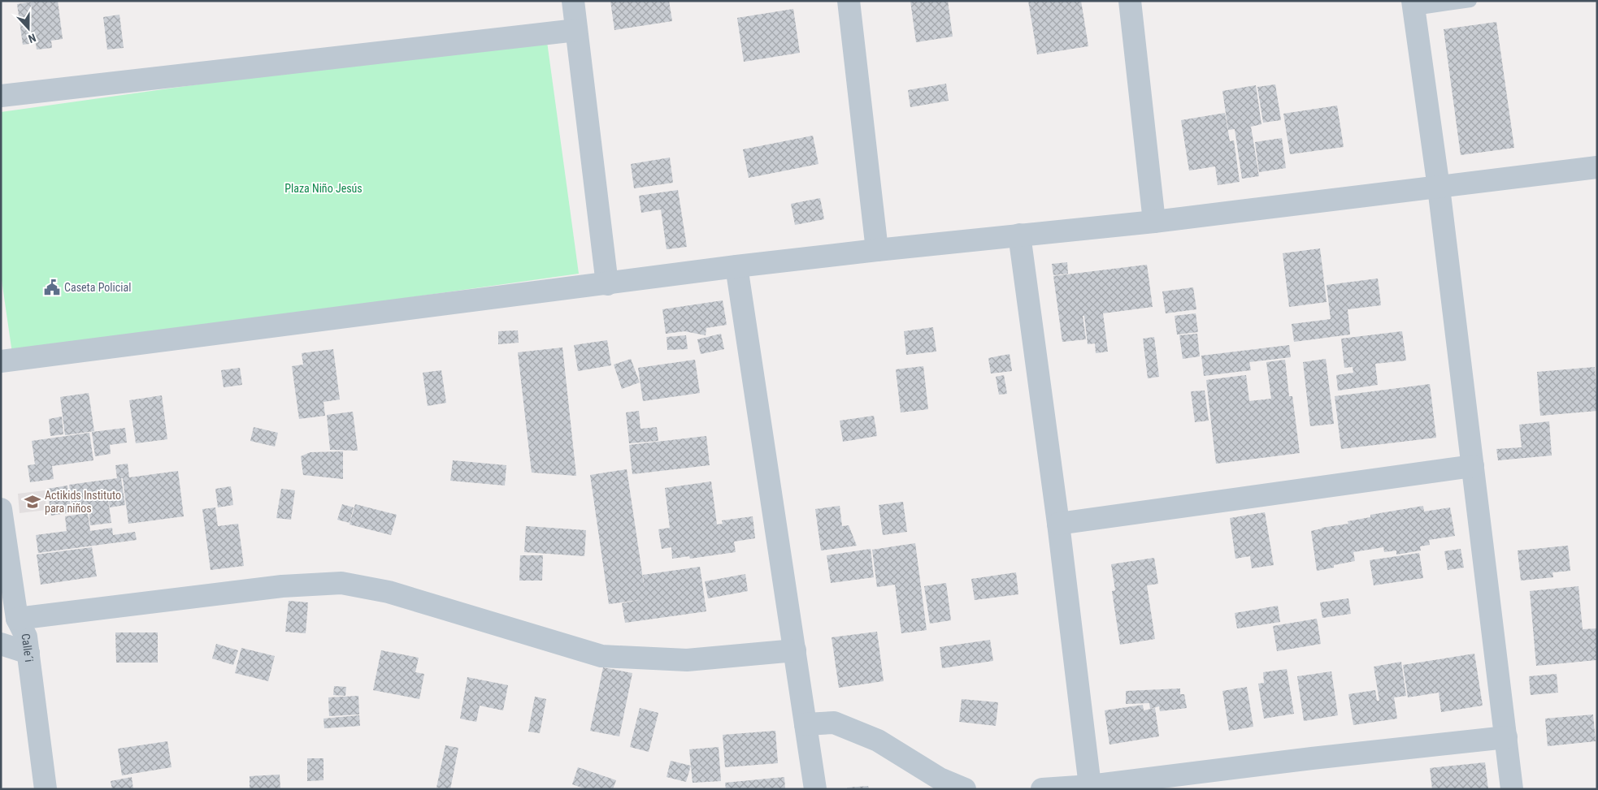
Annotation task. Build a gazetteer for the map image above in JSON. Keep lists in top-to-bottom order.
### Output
{
  "streets": {
    "street": ["Calle´i"]
  },
  "parks": ["Plaza Niño Jesús"],
  "places": {
    "public building": ["Caseta Policial"],
    "school or university": ["Actikids Instituto para niños"]
  },
  "north": "bottom"
}
